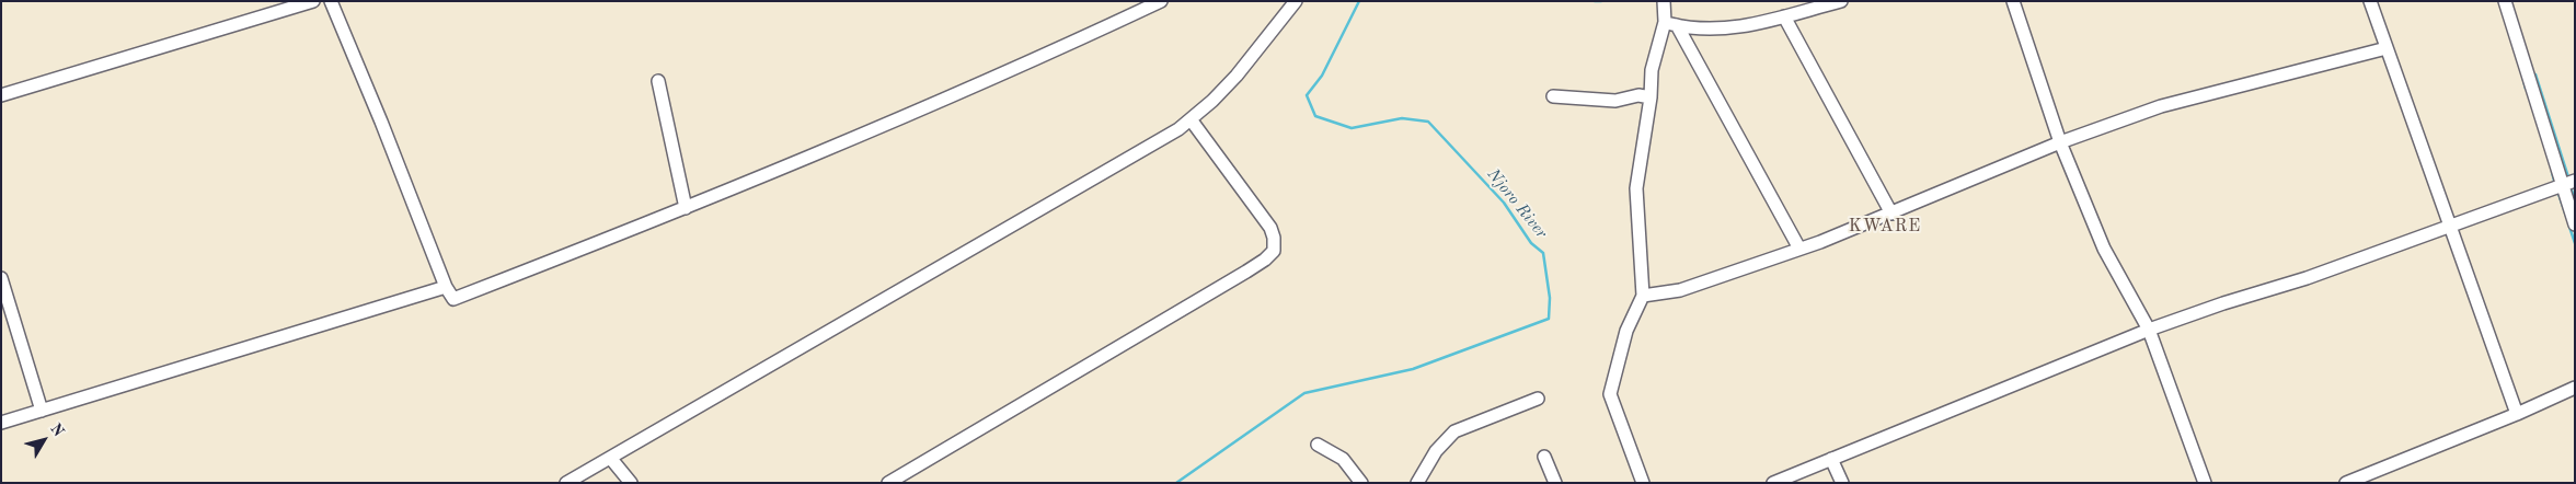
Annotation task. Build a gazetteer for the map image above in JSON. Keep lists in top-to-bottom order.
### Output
{
  "districts": ["KWARE"],
  "water": ["Njoro River"],
  "north": "top right"
}
